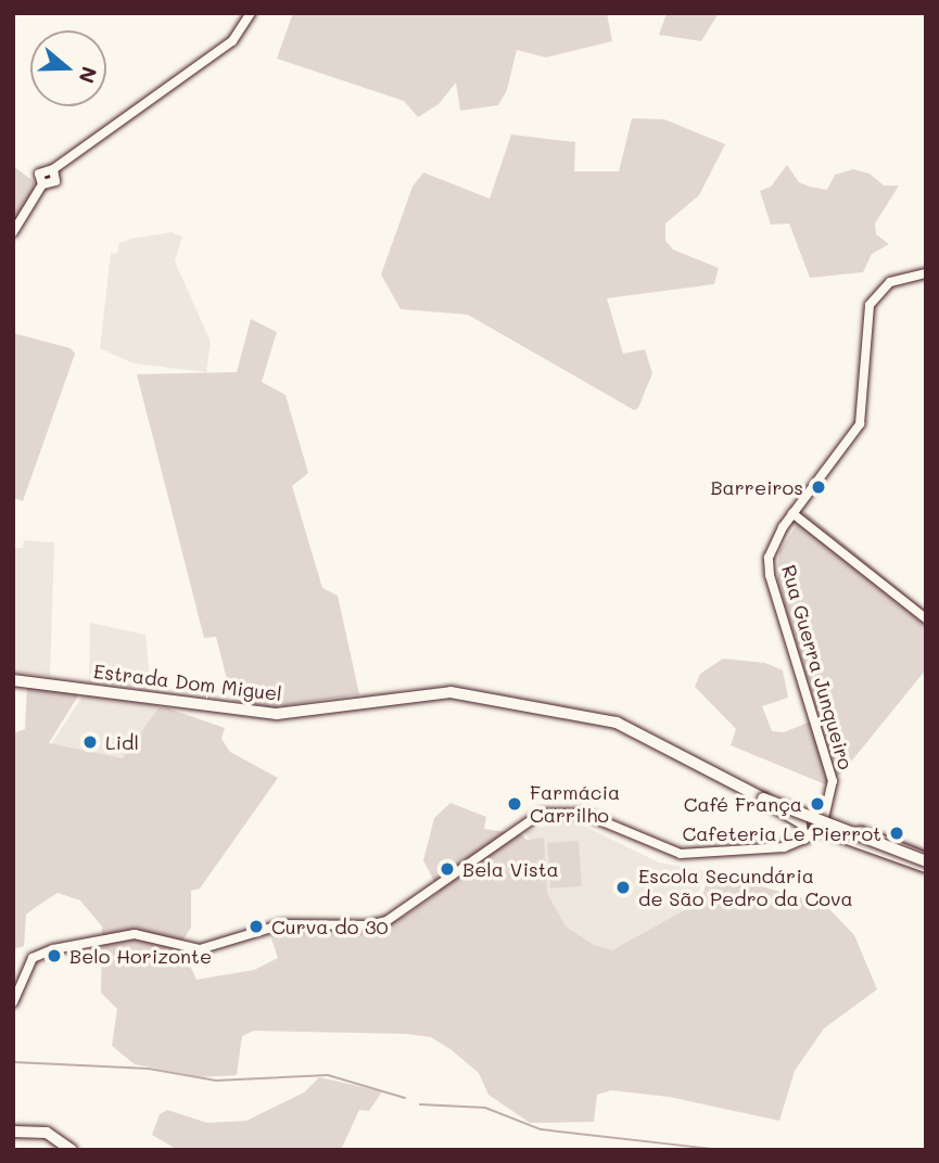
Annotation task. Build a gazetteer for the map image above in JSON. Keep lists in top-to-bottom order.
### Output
{
  "streets": {
    "main road": ["Estrada Dom Miguel"],
    "street": ["Rua Guerra Junqueiro"]
  },
  "crossings": [
    ["Rua Guerra Junqueiro", "Estrada Dom Miguel"]
  ],
  "places": [
    "Barreiros",
    "Lidl",
    "Farmácia Carrilho",
    "Café França",
    "Cafeteria Le Pierrot",
    "Bela Vista",
    "Escola Secundária de São Pedro da Cova",
    "Curva do 30",
    "Belo Horizonte"
  ],
  "north": "right"
}
